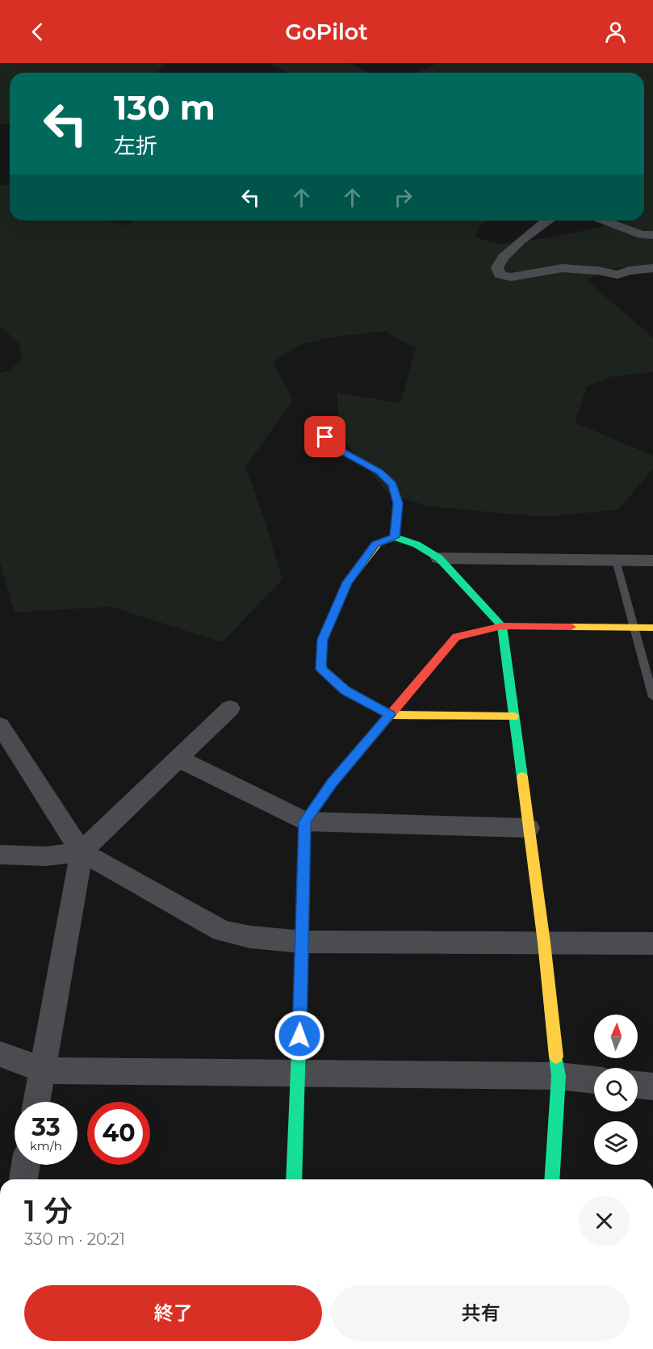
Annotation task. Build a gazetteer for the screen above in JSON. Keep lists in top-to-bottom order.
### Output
{
  "north": "top",
  "page": {
    "header": "GoPilot",
    "turn": ["130 m", "左折"],
    "speed": "33 km/h",
    "limit": "40",
    "heading": ["1 分", "330 m · 20:21"],
    "buttons": ["終了", "共有"]
  }
}
